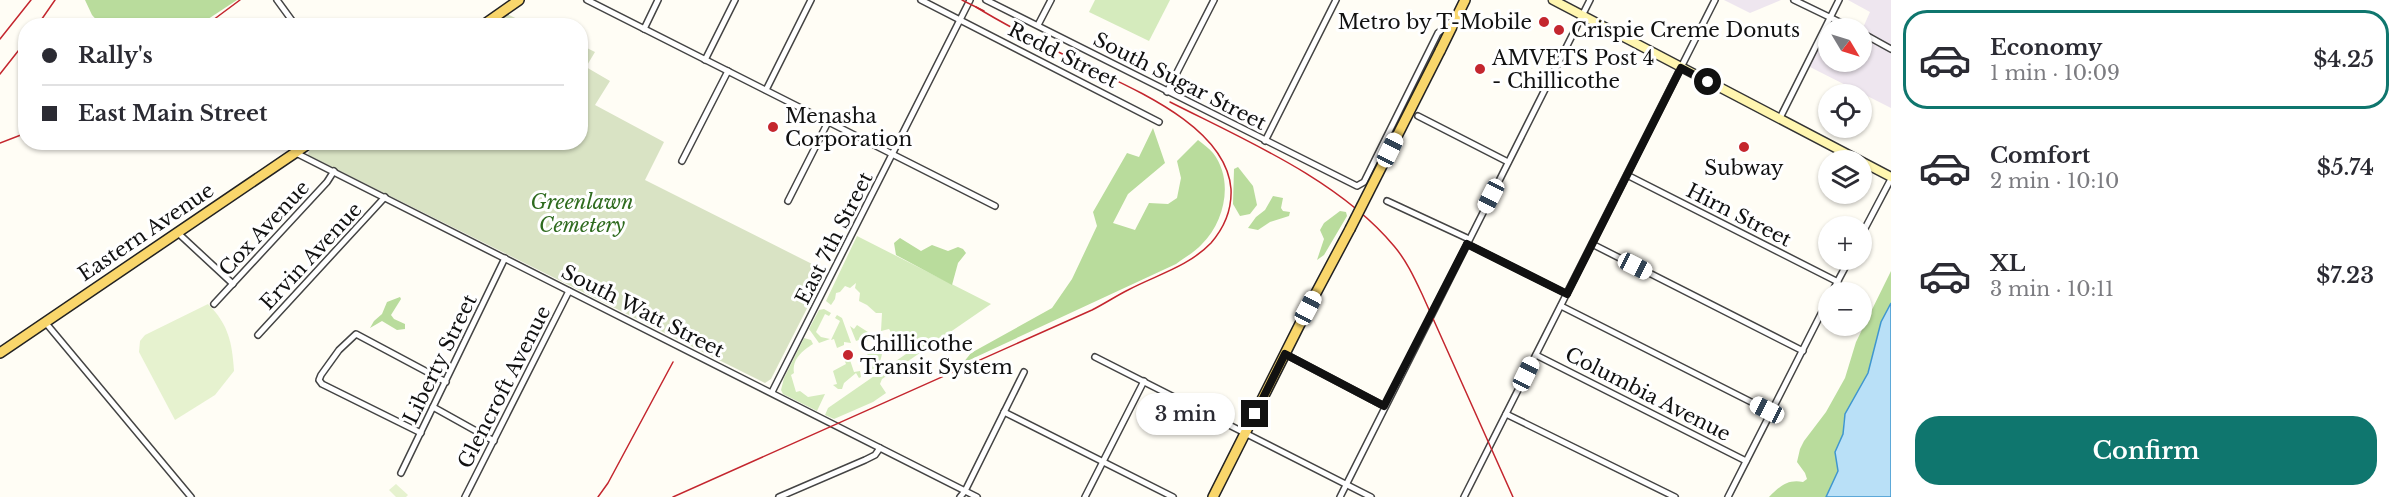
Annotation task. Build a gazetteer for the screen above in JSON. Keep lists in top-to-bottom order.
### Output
{
  "streets": {
    "main road": ["Eastern Avenue"],
    "street": [
      "Redd Street",
      "South Sugar Street",
      "Hirn Street",
      "Cox Avenue",
      "East 7th Street",
      "Ervin Avenue",
      "South Watt Street",
      "Liberty Street",
      "Glencroft Avenue",
      "Columbia Avenue"
    ]
  },
  "crossings": [
    ["Redd Street", "East 7th Street"],
    ["Cox Avenue", "South Watt Street"],
    ["Eastern Avenue", "South Watt Street"],
    ["East 7th Street", "South Watt Street"],
    ["Ervin Avenue", "South Watt Street"],
    ["South Watt Street", "Liberty Street"],
    ["South Watt Street", "Glencroft Avenue"]
  ],
  "parks": ["Greenlawn Cemetery"],
  "places": [
    "Metro by T-Mobile",
    "Crispie Creme Donuts",
    "AMVETS Post 4 - Chillicothe",
    "Menasha Corporation",
    "Subway",
    "Chillicothe Transit System"
  ],
  "north": "bottom right",
  "page": {
    "list": [
      {
        "name": "Economy",
        "note": "1 min · 10:09",
        "value": "$4.25"
      },
      {
        "name": "Comfort",
        "note": "2 min · 10:10",
        "value": "$5.74"
      },
      {
        "name": "XL",
        "note": "3 min · 10:11",
        "value": "$7.23"
      }
    ],
    "map_buttons": ["+", "−"],
    "banner": ["Rally's", "East Main Street"],
    "bubble": "3 min",
    "buttons": "Confirm"
  }
}
